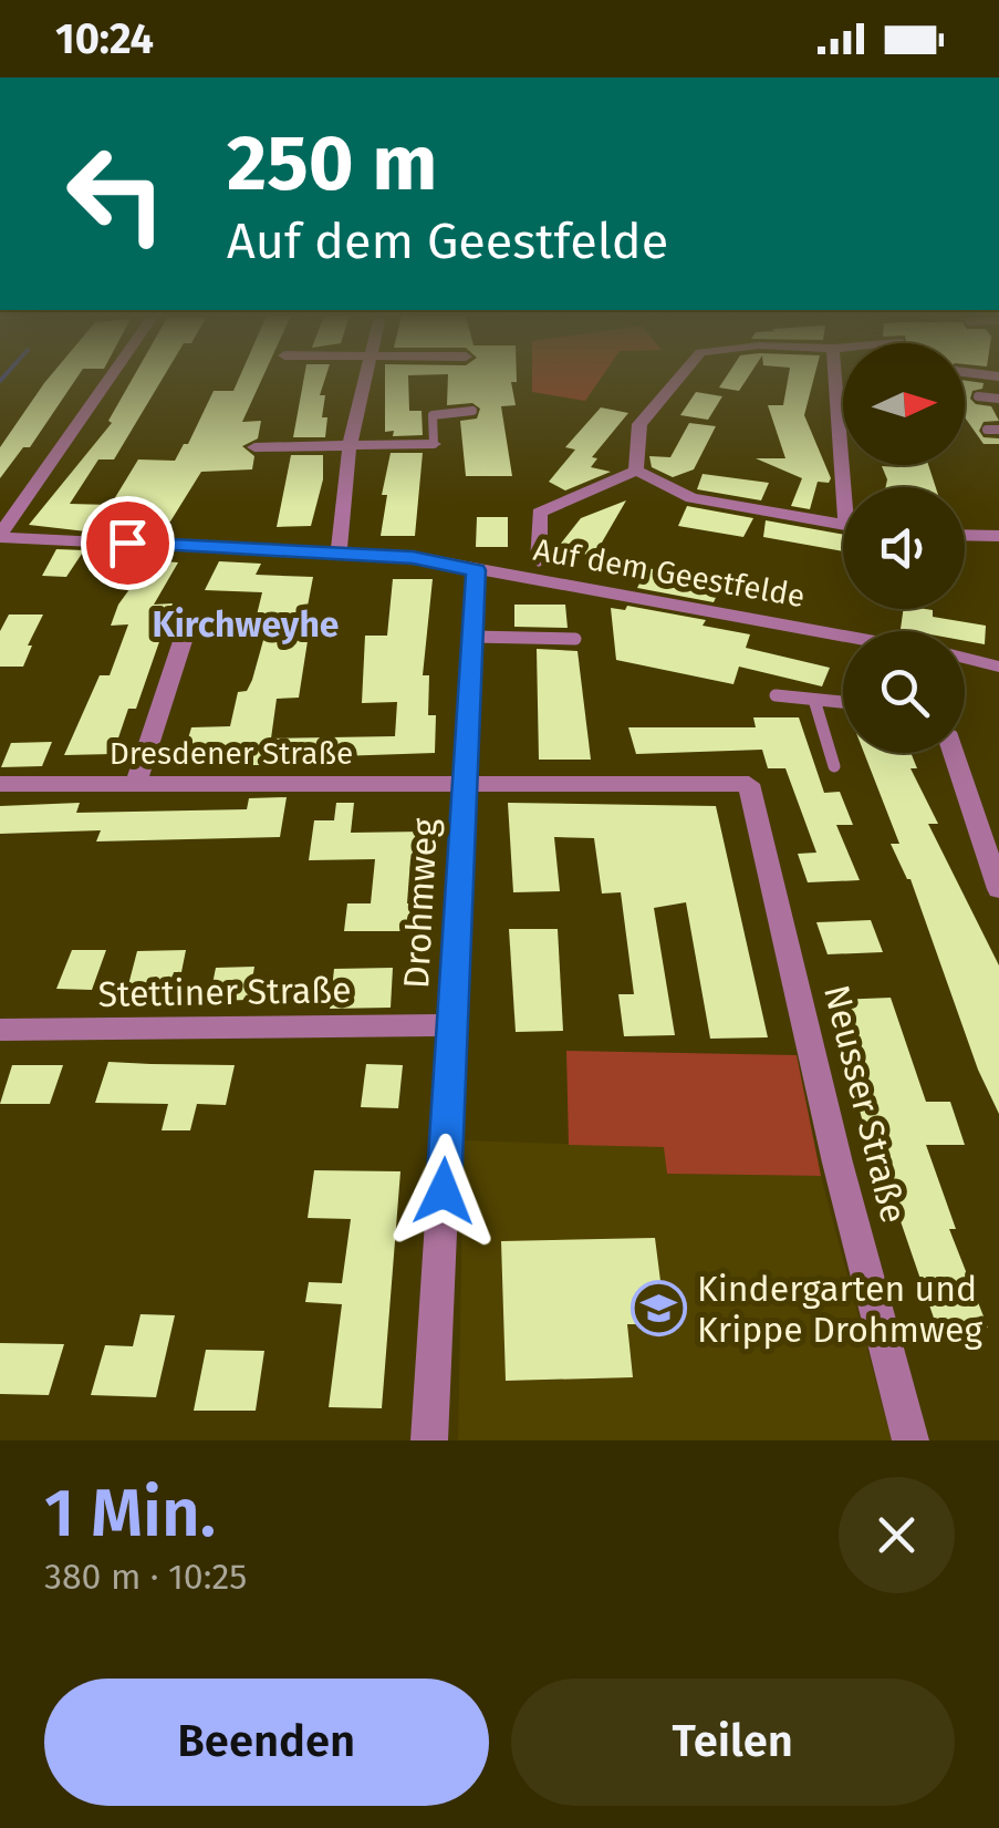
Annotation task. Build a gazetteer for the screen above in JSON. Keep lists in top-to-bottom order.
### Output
{
  "streets": {
    "street": [
      "Auf dem Geestfelde",
      "Dresdener Straße",
      "Drohmweg",
      "Stettiner Straße",
      "Neusser Straße"
    ]
  },
  "crossings": [
    ["Auf dem Geestfelde", "Drohmweg"],
    ["Dresdener Straße", "Drohmweg"],
    ["Dresdener Straße", "Neusser Straße"],
    ["Drohmweg", "Stettiner Straße"]
  ],
  "districts": ["Kirchweyhe"],
  "places": {
    "school or university": ["Kindergarten und Krippe Drohmweg"]
  },
  "north": "right",
  "page": {
    "status": "10:24",
    "turn": ["250 m", "Auf dem Geestfelde"],
    "heading": ["1 Min.", "380 m · 10:25"],
    "buttons": ["Beenden", "Teilen"]
  }
}
